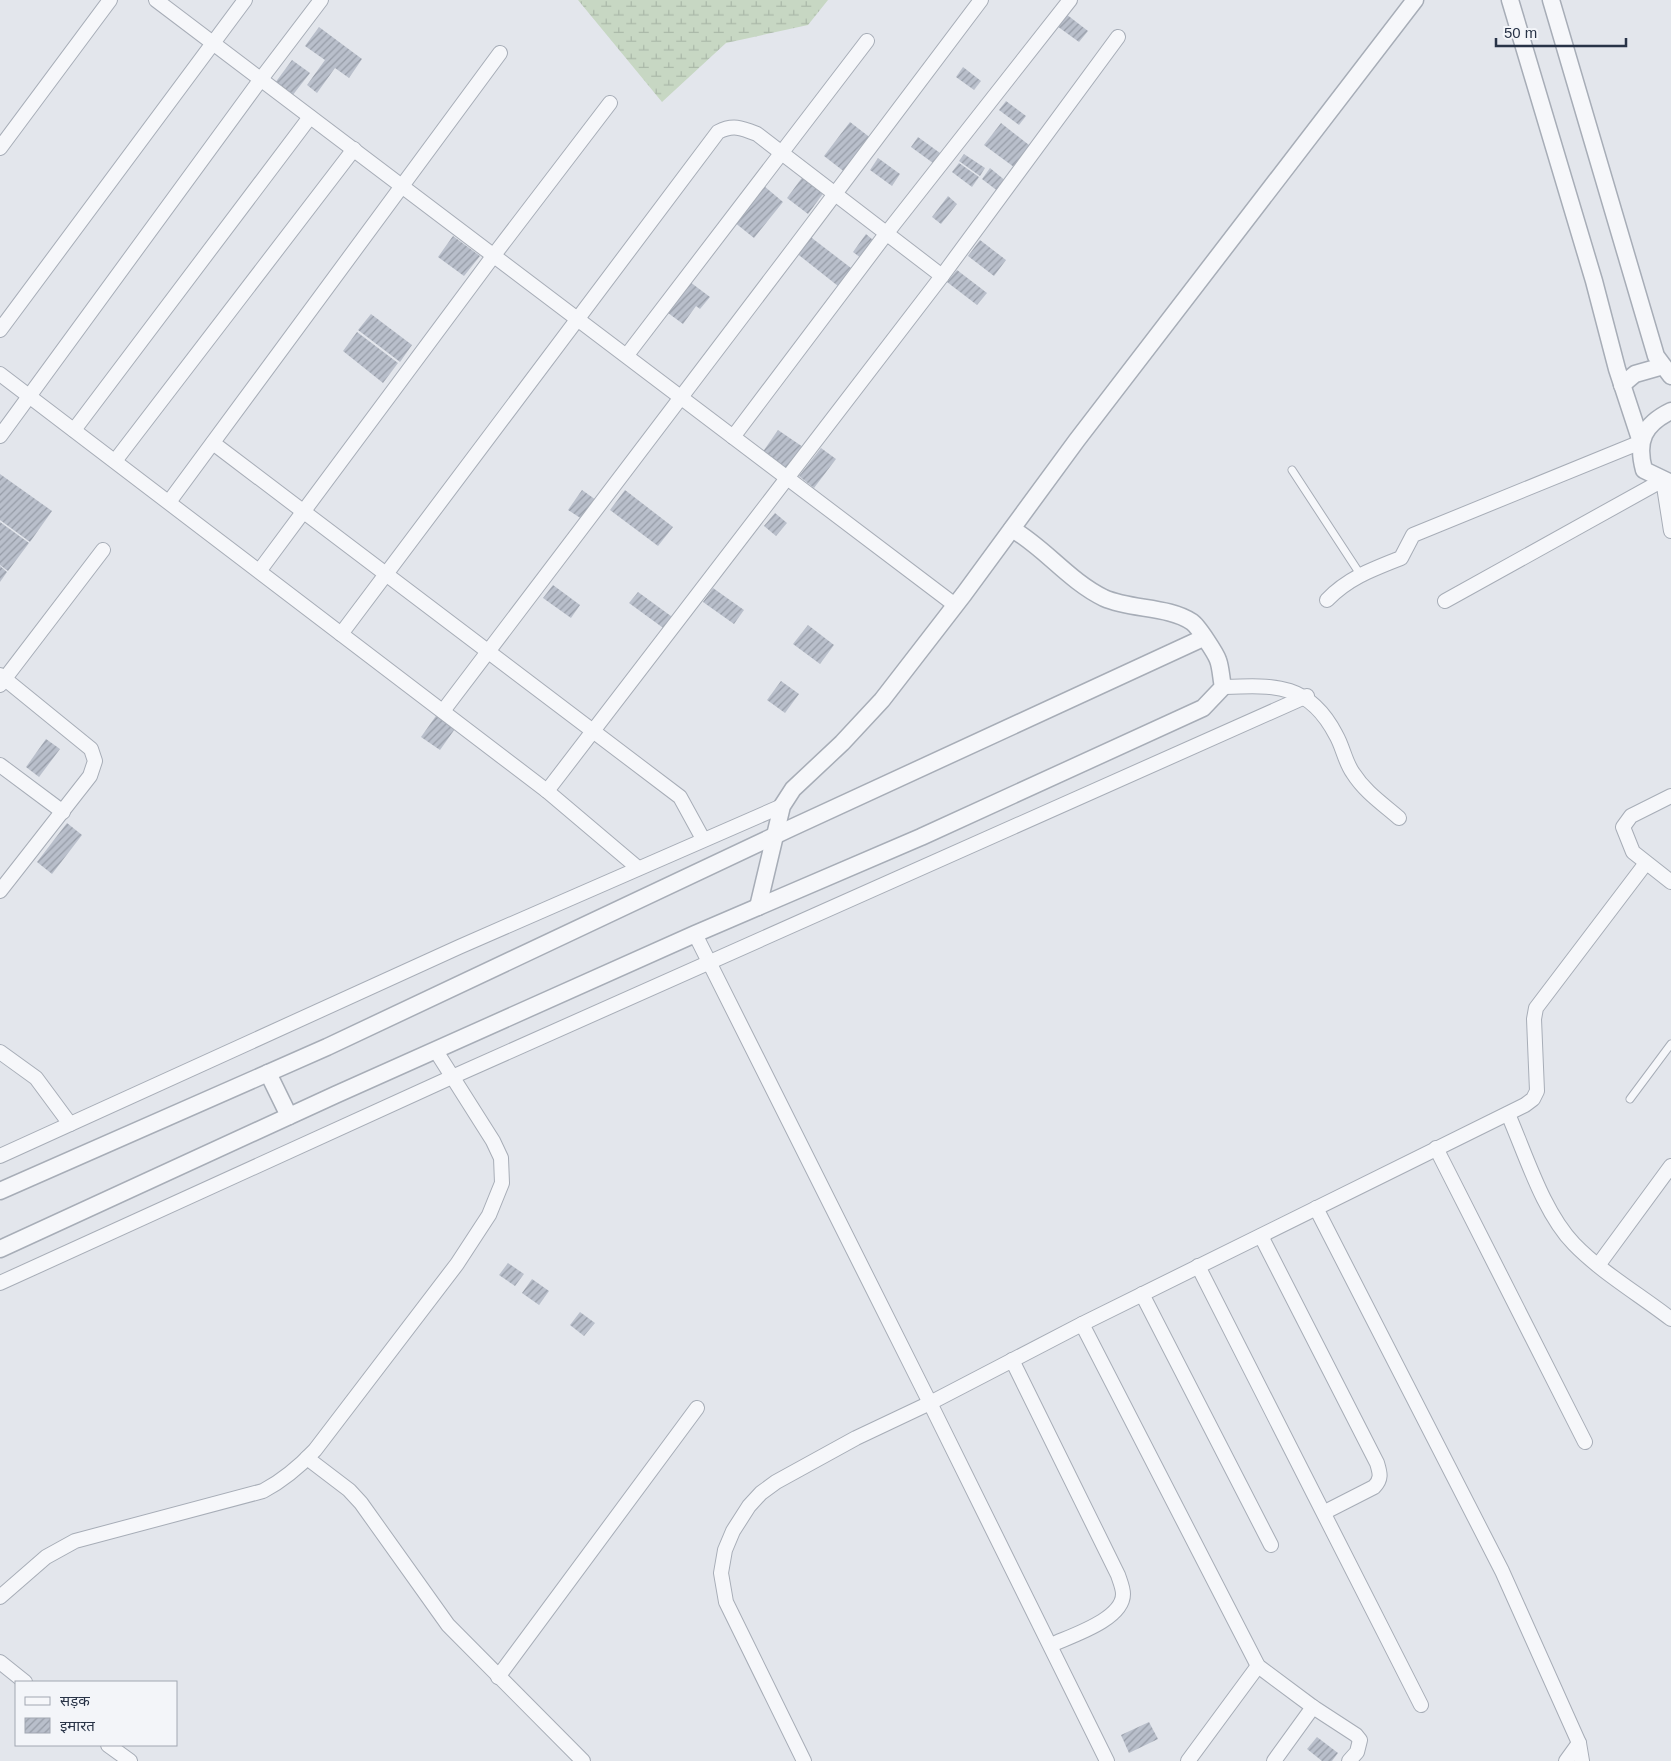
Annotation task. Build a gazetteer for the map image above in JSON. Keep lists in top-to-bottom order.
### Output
{
  "legend": ["सड़क", "इमारत"],
  "scale_bar": "50 m"
}
